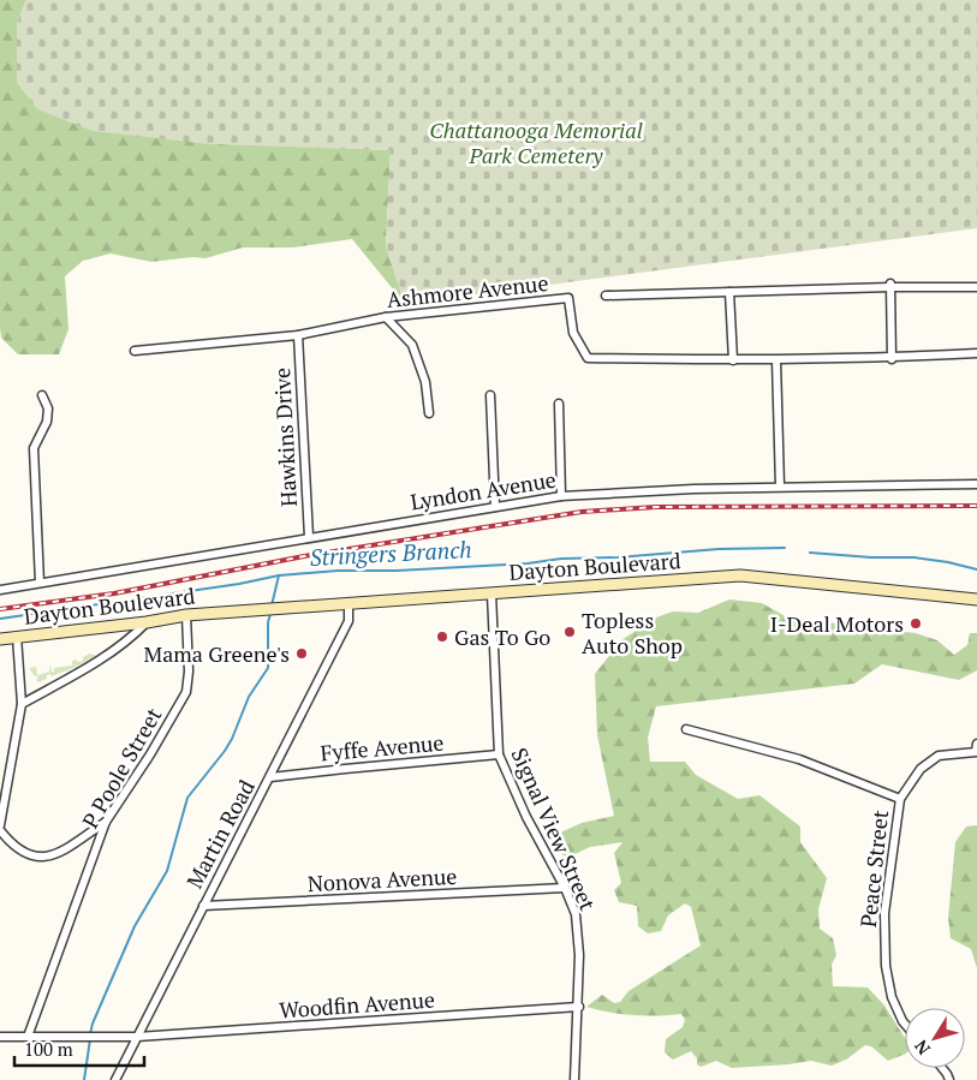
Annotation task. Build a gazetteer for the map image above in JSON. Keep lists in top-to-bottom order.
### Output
{
  "streets": {
    "main road": ["Dayton Boulevard"],
    "street": [
      "Ashmore Avenue",
      "Hawkins Drive",
      "Lyndon Avenue",
      "Fyffe Avenue",
      "P Poole Street",
      "Signal View Street",
      "Martin Road",
      "Peace Street",
      "Nonova Avenue",
      "Woodfin Avenue"
    ]
  },
  "crossings": [
    ["Ashmore Avenue", "Hawkins Drive"],
    ["Hawkins Drive", "Lyndon Avenue"],
    ["Dayton Boulevard", "P Poole Street"],
    ["Dayton Boulevard", "Signal View Street"],
    ["Dayton Boulevard", "Martin Road"],
    ["Fyffe Avenue", "Signal View Street"],
    ["Fyffe Avenue", "Martin Road"],
    ["P Poole Street", "Woodfin Avenue"],
    ["Signal View Street", "Nonova Avenue"],
    ["Signal View Street", "Woodfin Avenue"],
    ["Martin Road", "Nonova Avenue"],
    ["Martin Road", "Woodfin Avenue"]
  ],
  "water": ["Stringers Branch"],
  "parks": ["Chattanooga Memorial Park Cemetery"],
  "places": [
    "I-Deal Motors",
    "Topless Auto Shop",
    "Gas To Go",
    "Mama Greene's"
  ],
  "scale_bar": "100 m",
  "north": "bottom left"
}
